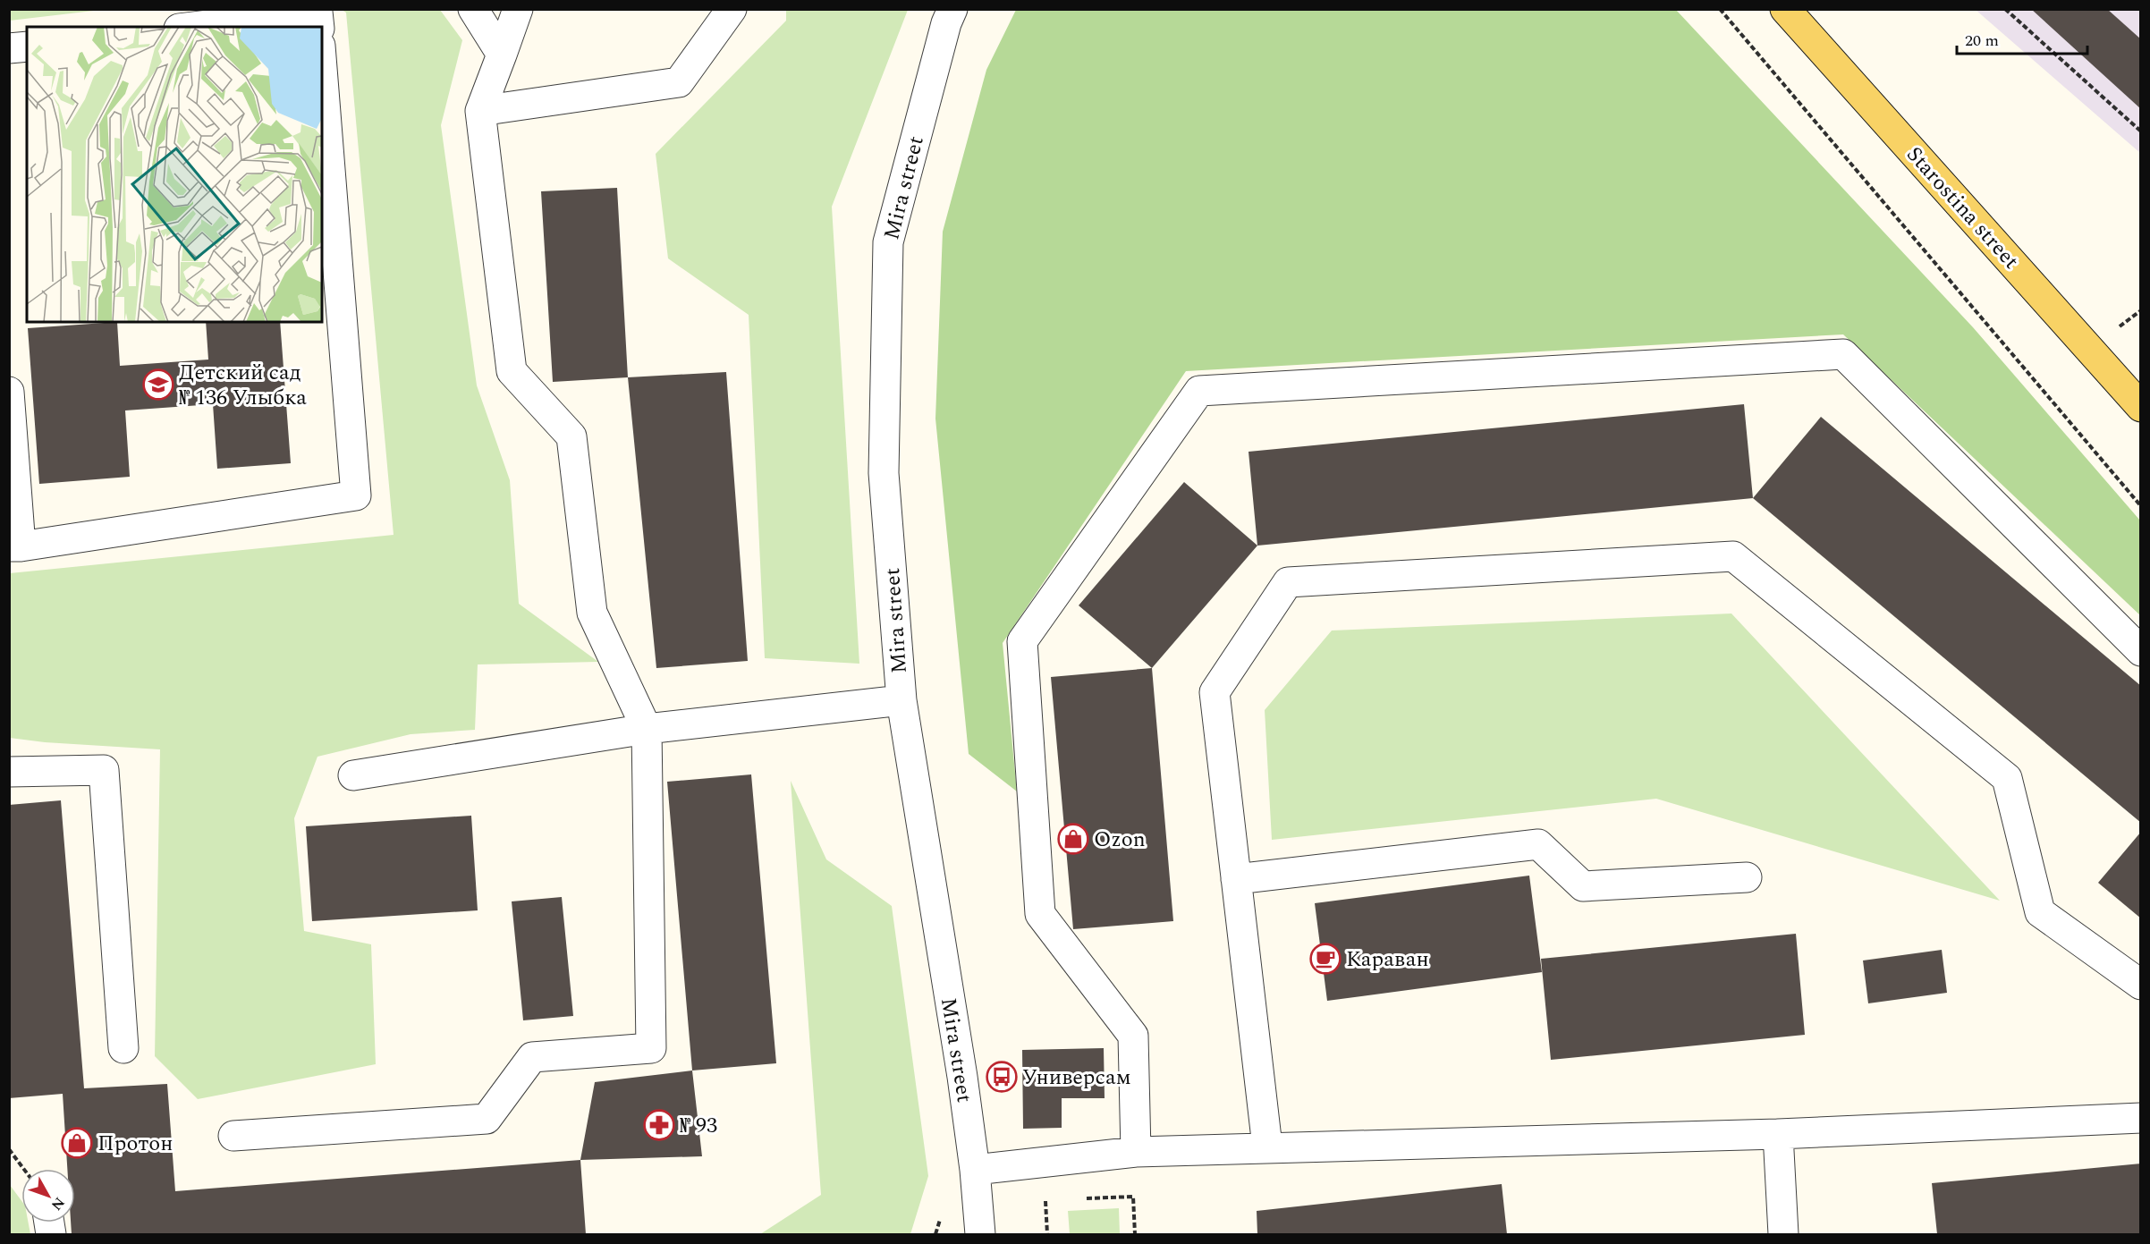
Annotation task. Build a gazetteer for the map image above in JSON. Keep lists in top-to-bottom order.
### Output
{
  "streets": {
    "main road": ["Starostina street"],
    "street": ["Mira street"]
  },
  "places": {
    "school or university": ["Детский сад № 136 Улыбка"],
    "shop": ["Ozon", "Протон"],
    "cafe": ["Караван"],
    "bus stop": ["Универсам"],
    "pharmacy": ["№ 93"]
  },
  "scale_bar": "20 m",
  "north": "bottom right"
}
